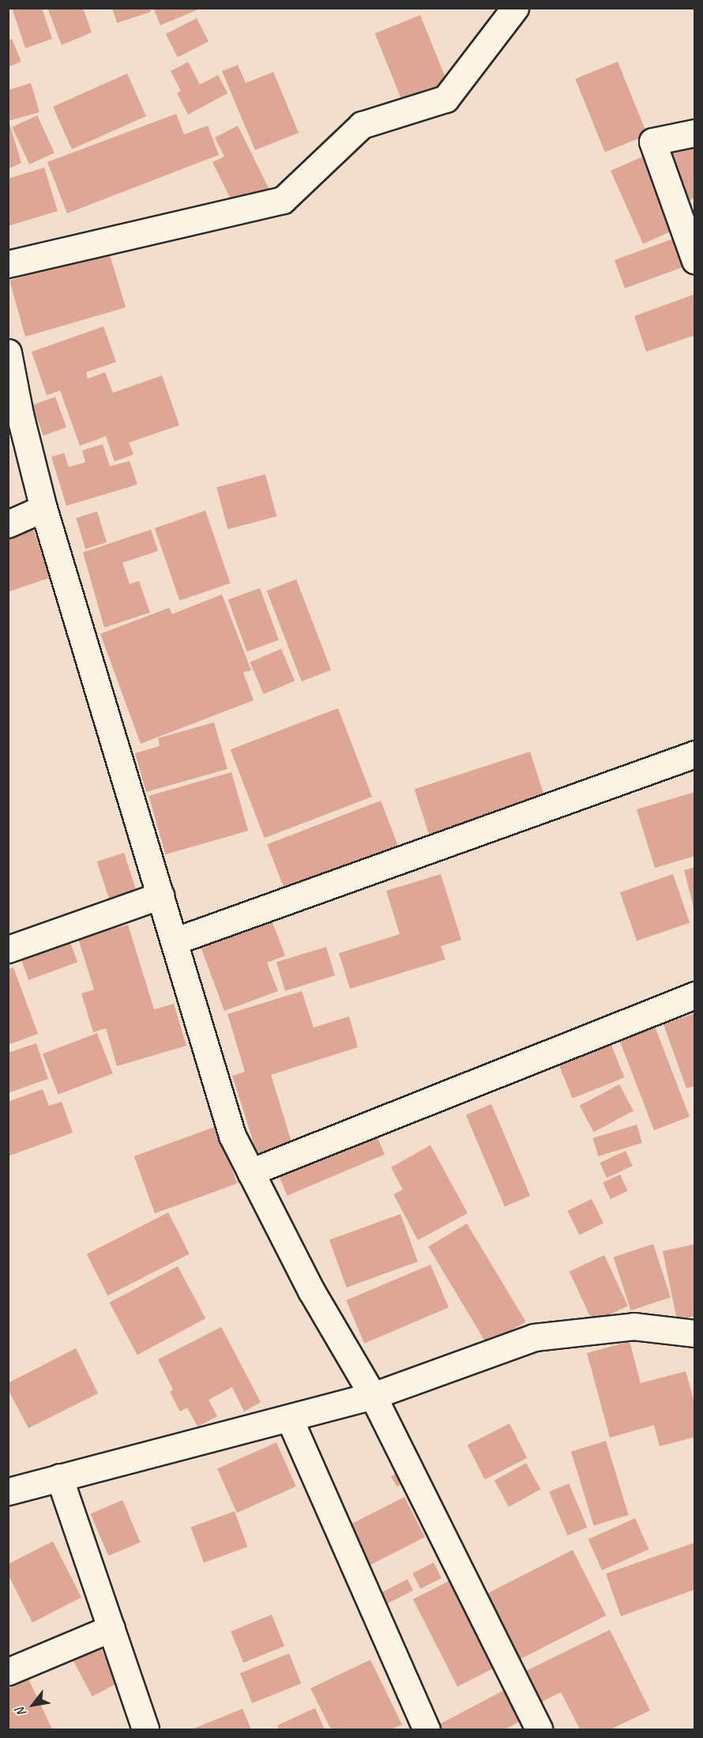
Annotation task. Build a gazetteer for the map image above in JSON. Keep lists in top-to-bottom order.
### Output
{
  "north": "bottom left"
}
